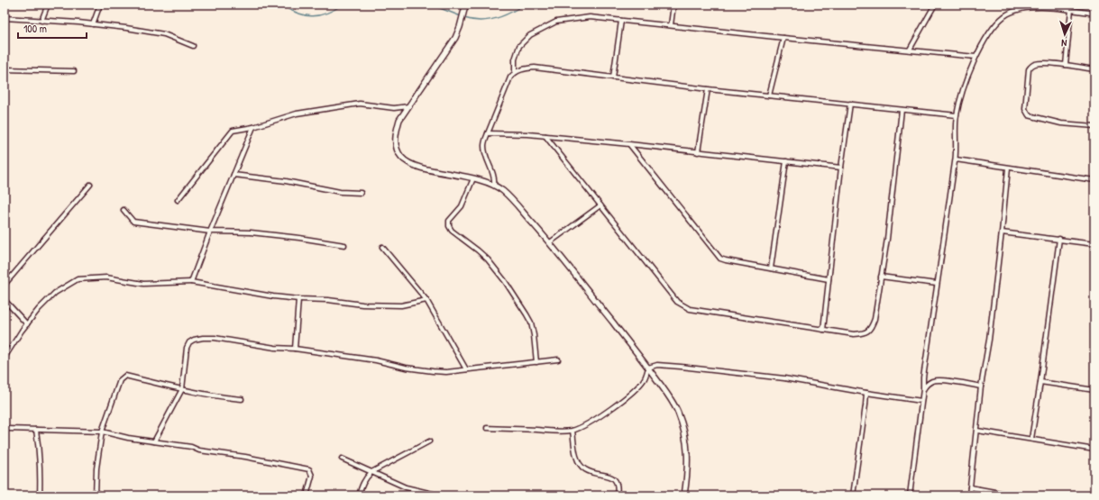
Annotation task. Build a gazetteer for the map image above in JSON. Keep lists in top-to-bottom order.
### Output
{
  "scale_bar": "100 m",
  "north": "bottom"
}
